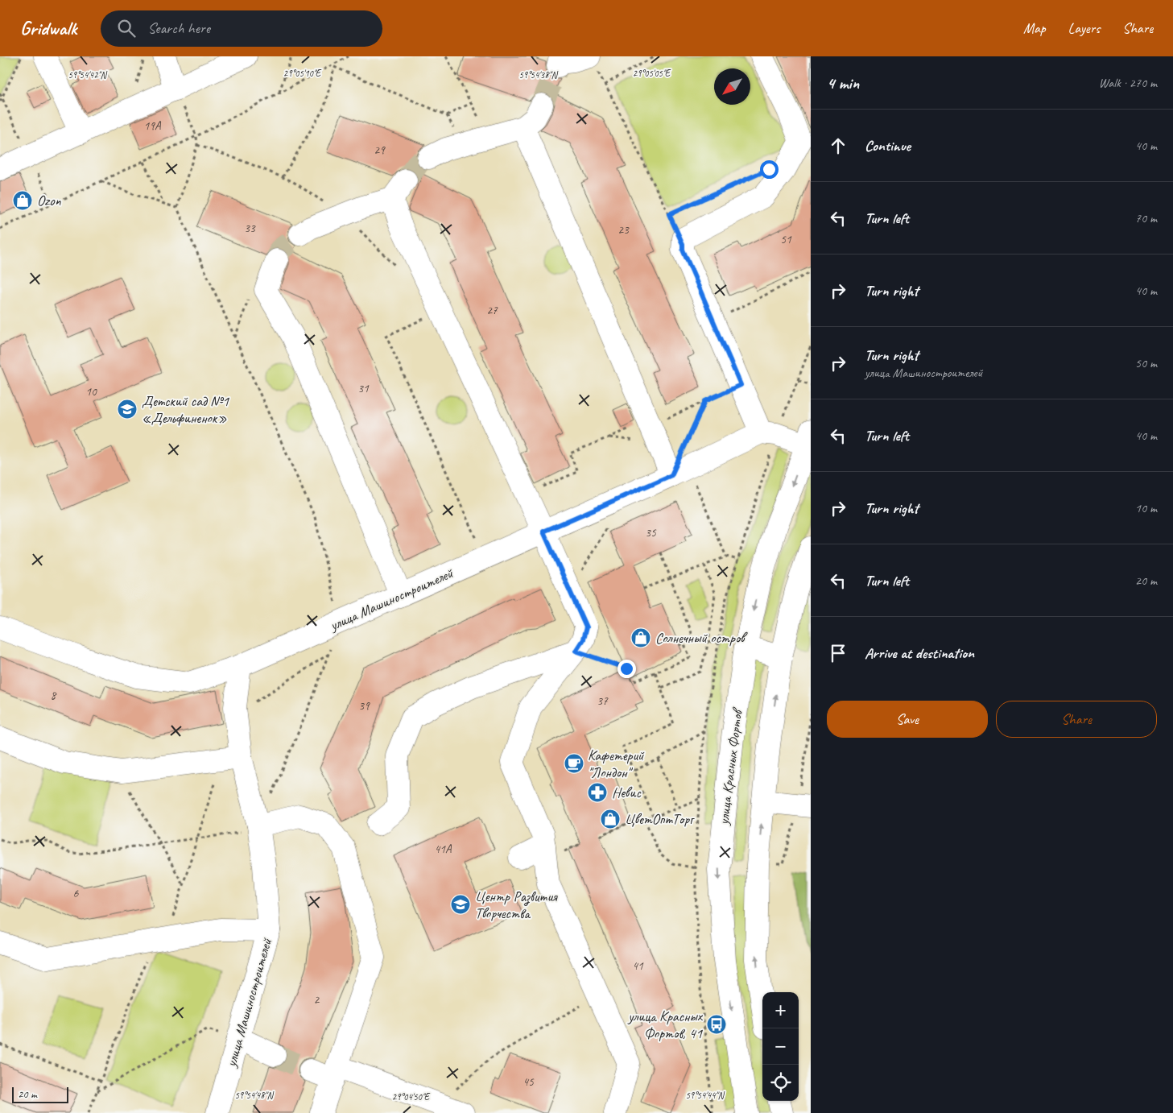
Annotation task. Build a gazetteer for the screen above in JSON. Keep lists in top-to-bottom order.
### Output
{
  "streets": {
    "street": ["улица Машиностроителей", "улица Красных Фортов"]
  },
  "places": {
    "shop": ["Ozon", "Солнечный остров", "ЦветОптТорг"],
    "school or university": ["Детский сад №1 «Дельфиненок»", "Центр Развития Творчества"],
    "cafe": ["Кафетерий \"Лондон\""],
    "pharmacy": ["Невис"],
    "bus stop": ["улица Красных Фортов, 41"]
  },
  "house_numbers": [
    "19А",
    "29",
    "33",
    "23",
    "51",
    "27",
    "31",
    "10",
    "35",
    "8",
    "37",
    "39",
    "41А",
    "6",
    "41",
    "2",
    "45"
  ],
  "scale_bar": "20 m",
  "north": "bottom left",
  "page": {
    "header": "Gridwalk",
    "search": "Search here",
    "nav": ["Map", "Layers", "Share"],
    "heading": ["4 min", "Walk · 270 m"],
    "list": [
      ["Continue", "40 m"],
      ["Turn left", "70 m"],
      ["Turn right", "40 m"],
      ["Turn right", "улица Машиностроителей", "50 m"],
      ["Turn left", "40 m"],
      ["Turn right", "10 m"],
      ["Turn left", "20 m"],
      "Arrive at destination"
    ],
    "buttons": ["Save", "Share"],
    "map_buttons": ["+", "−"],
    "scale": "20 m"
  },
  "coordinates": [
    "29°05'10\"E",
    "29°05'05\"E",
    "59°54'42\"N",
    "59°54'38\"N",
    "59°54'48\"N",
    "59°54'44\"N",
    "29°04'50\"E"
  ]
}
